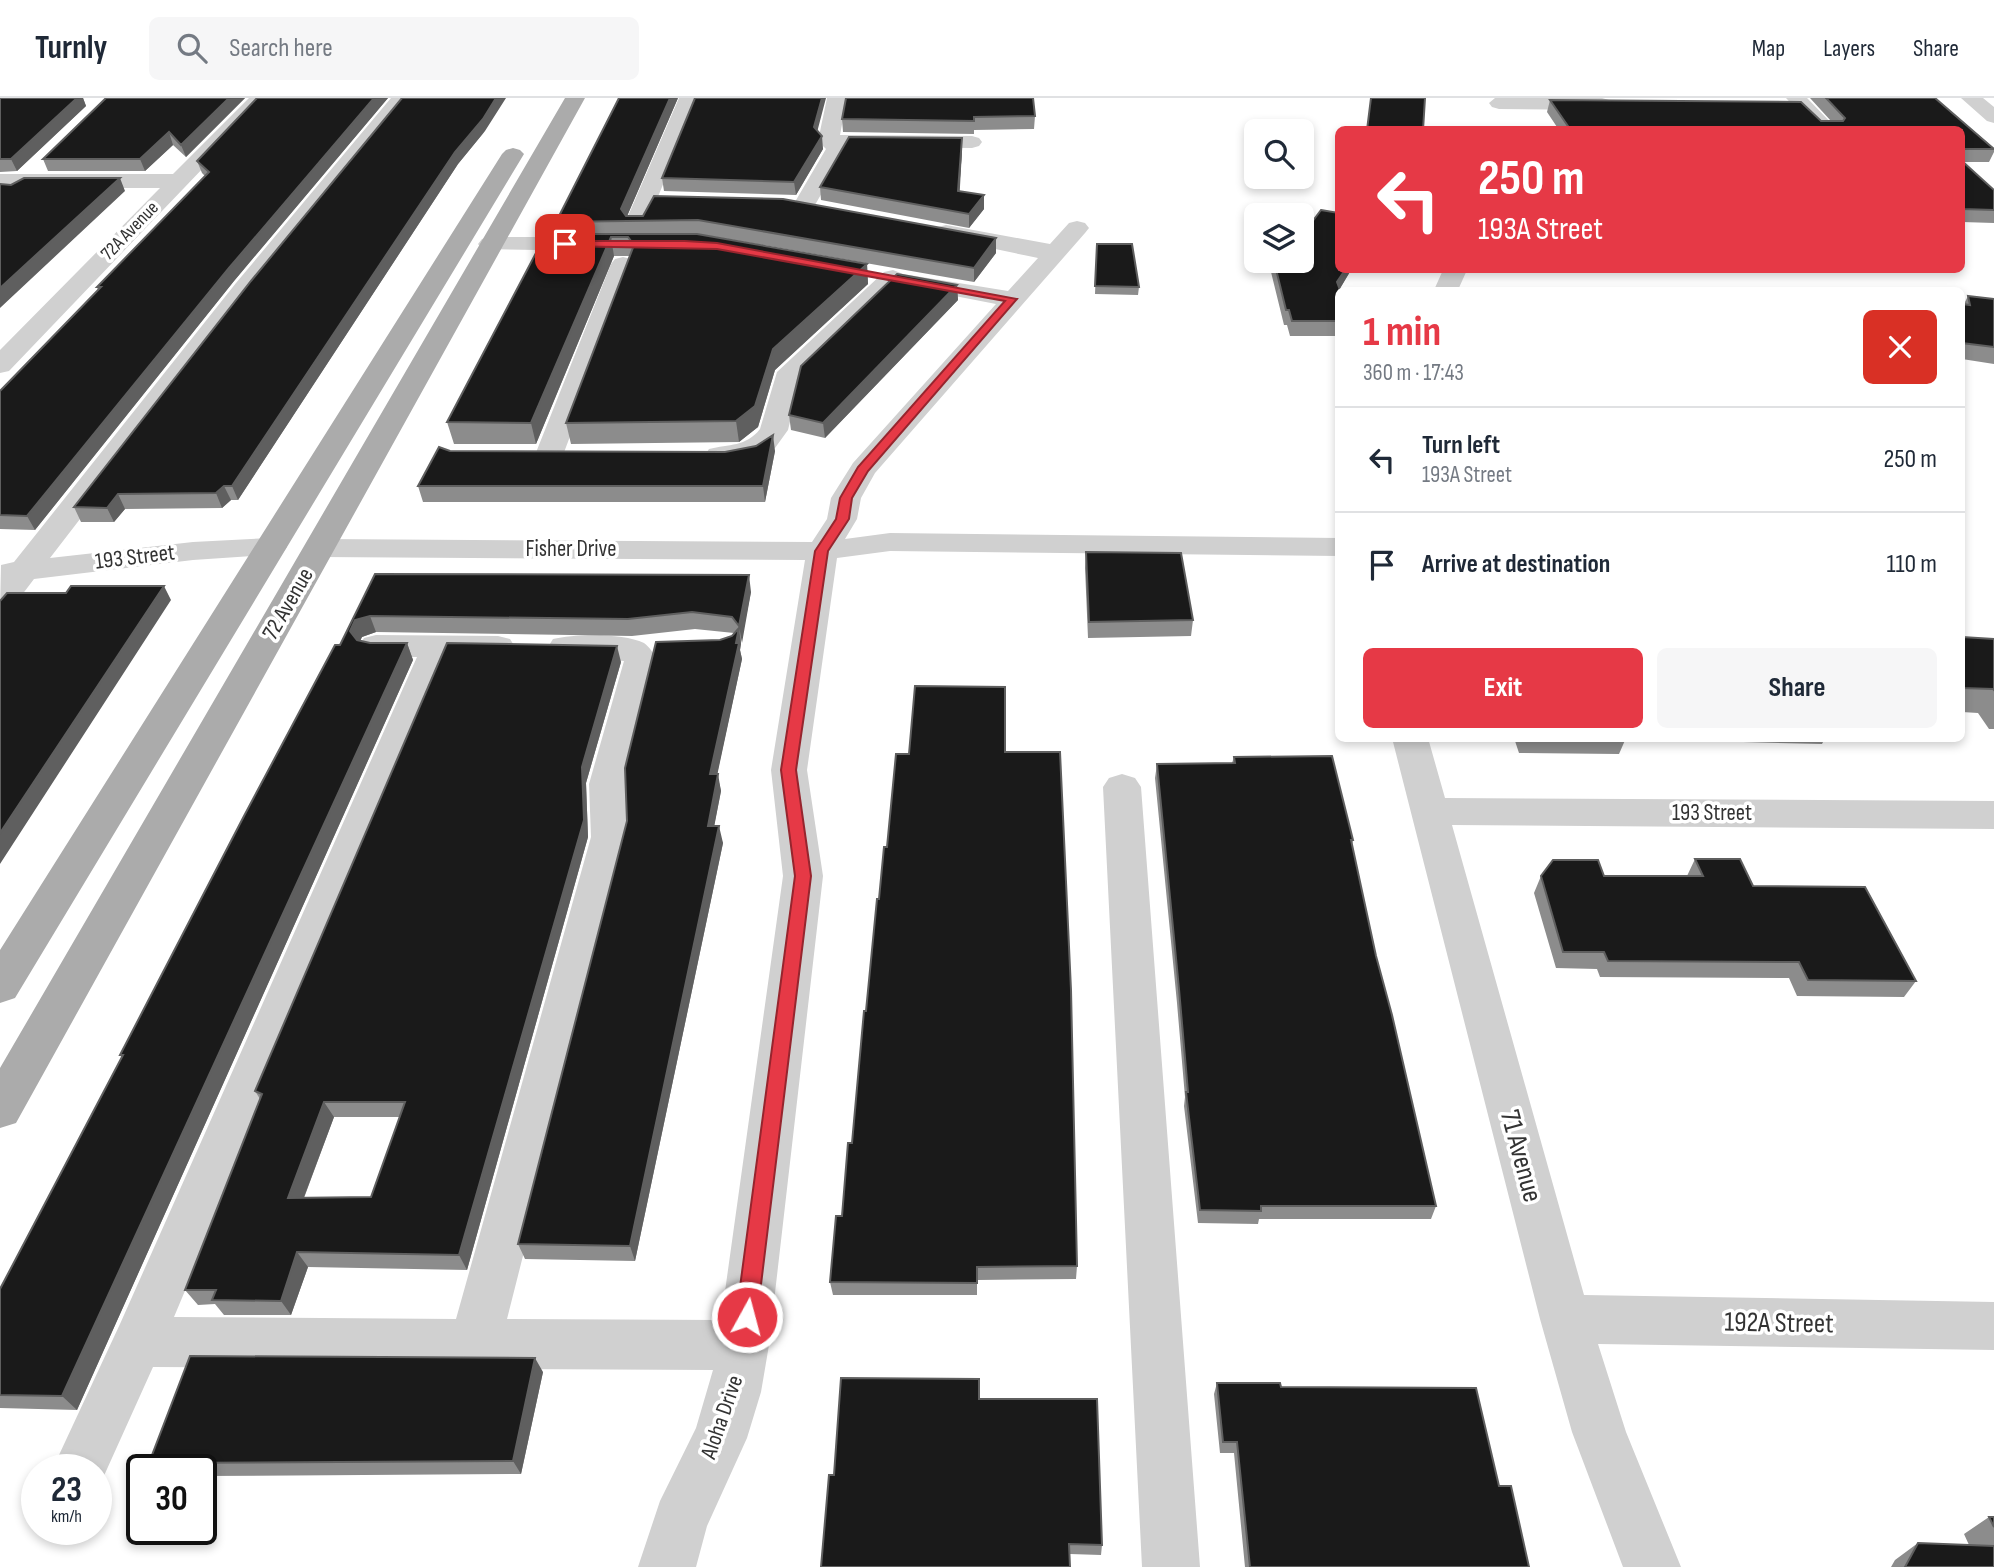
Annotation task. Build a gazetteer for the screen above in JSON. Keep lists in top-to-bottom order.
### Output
{
  "streets": {
    "main road": ["72 Avenue"],
    "street": [
      "72A Avenue",
      "Fisher Drive",
      "193 Street",
      "71 Avenue",
      "192A Street",
      "Aloha Drive"
    ]
  },
  "crossings": [
    ["Fisher Drive", "72 Avenue"],
    ["Fisher Drive", "Aloha Drive"],
    ["193 Street", "72 Avenue"],
    ["193 Street", "71 Avenue"],
    ["71 Avenue", "192A Street"]
  ],
  "page": {
    "header": "Turnly",
    "search": "Search here",
    "nav": ["Map", "Layers", "Share"],
    "turn": ["250 m", "193A Street"],
    "heading": ["1 min", "360 m · 17:43"],
    "list": [
      {
        "name": "Turn left",
        "note": "193A Street",
        "value": "250 m"
      },
      {
        "name": "Arrive at destination",
        "value": "110 m"
      }
    ],
    "buttons": ["Exit", "Share"],
    "speed": "23 km/h",
    "limit": "30"
  }
}
